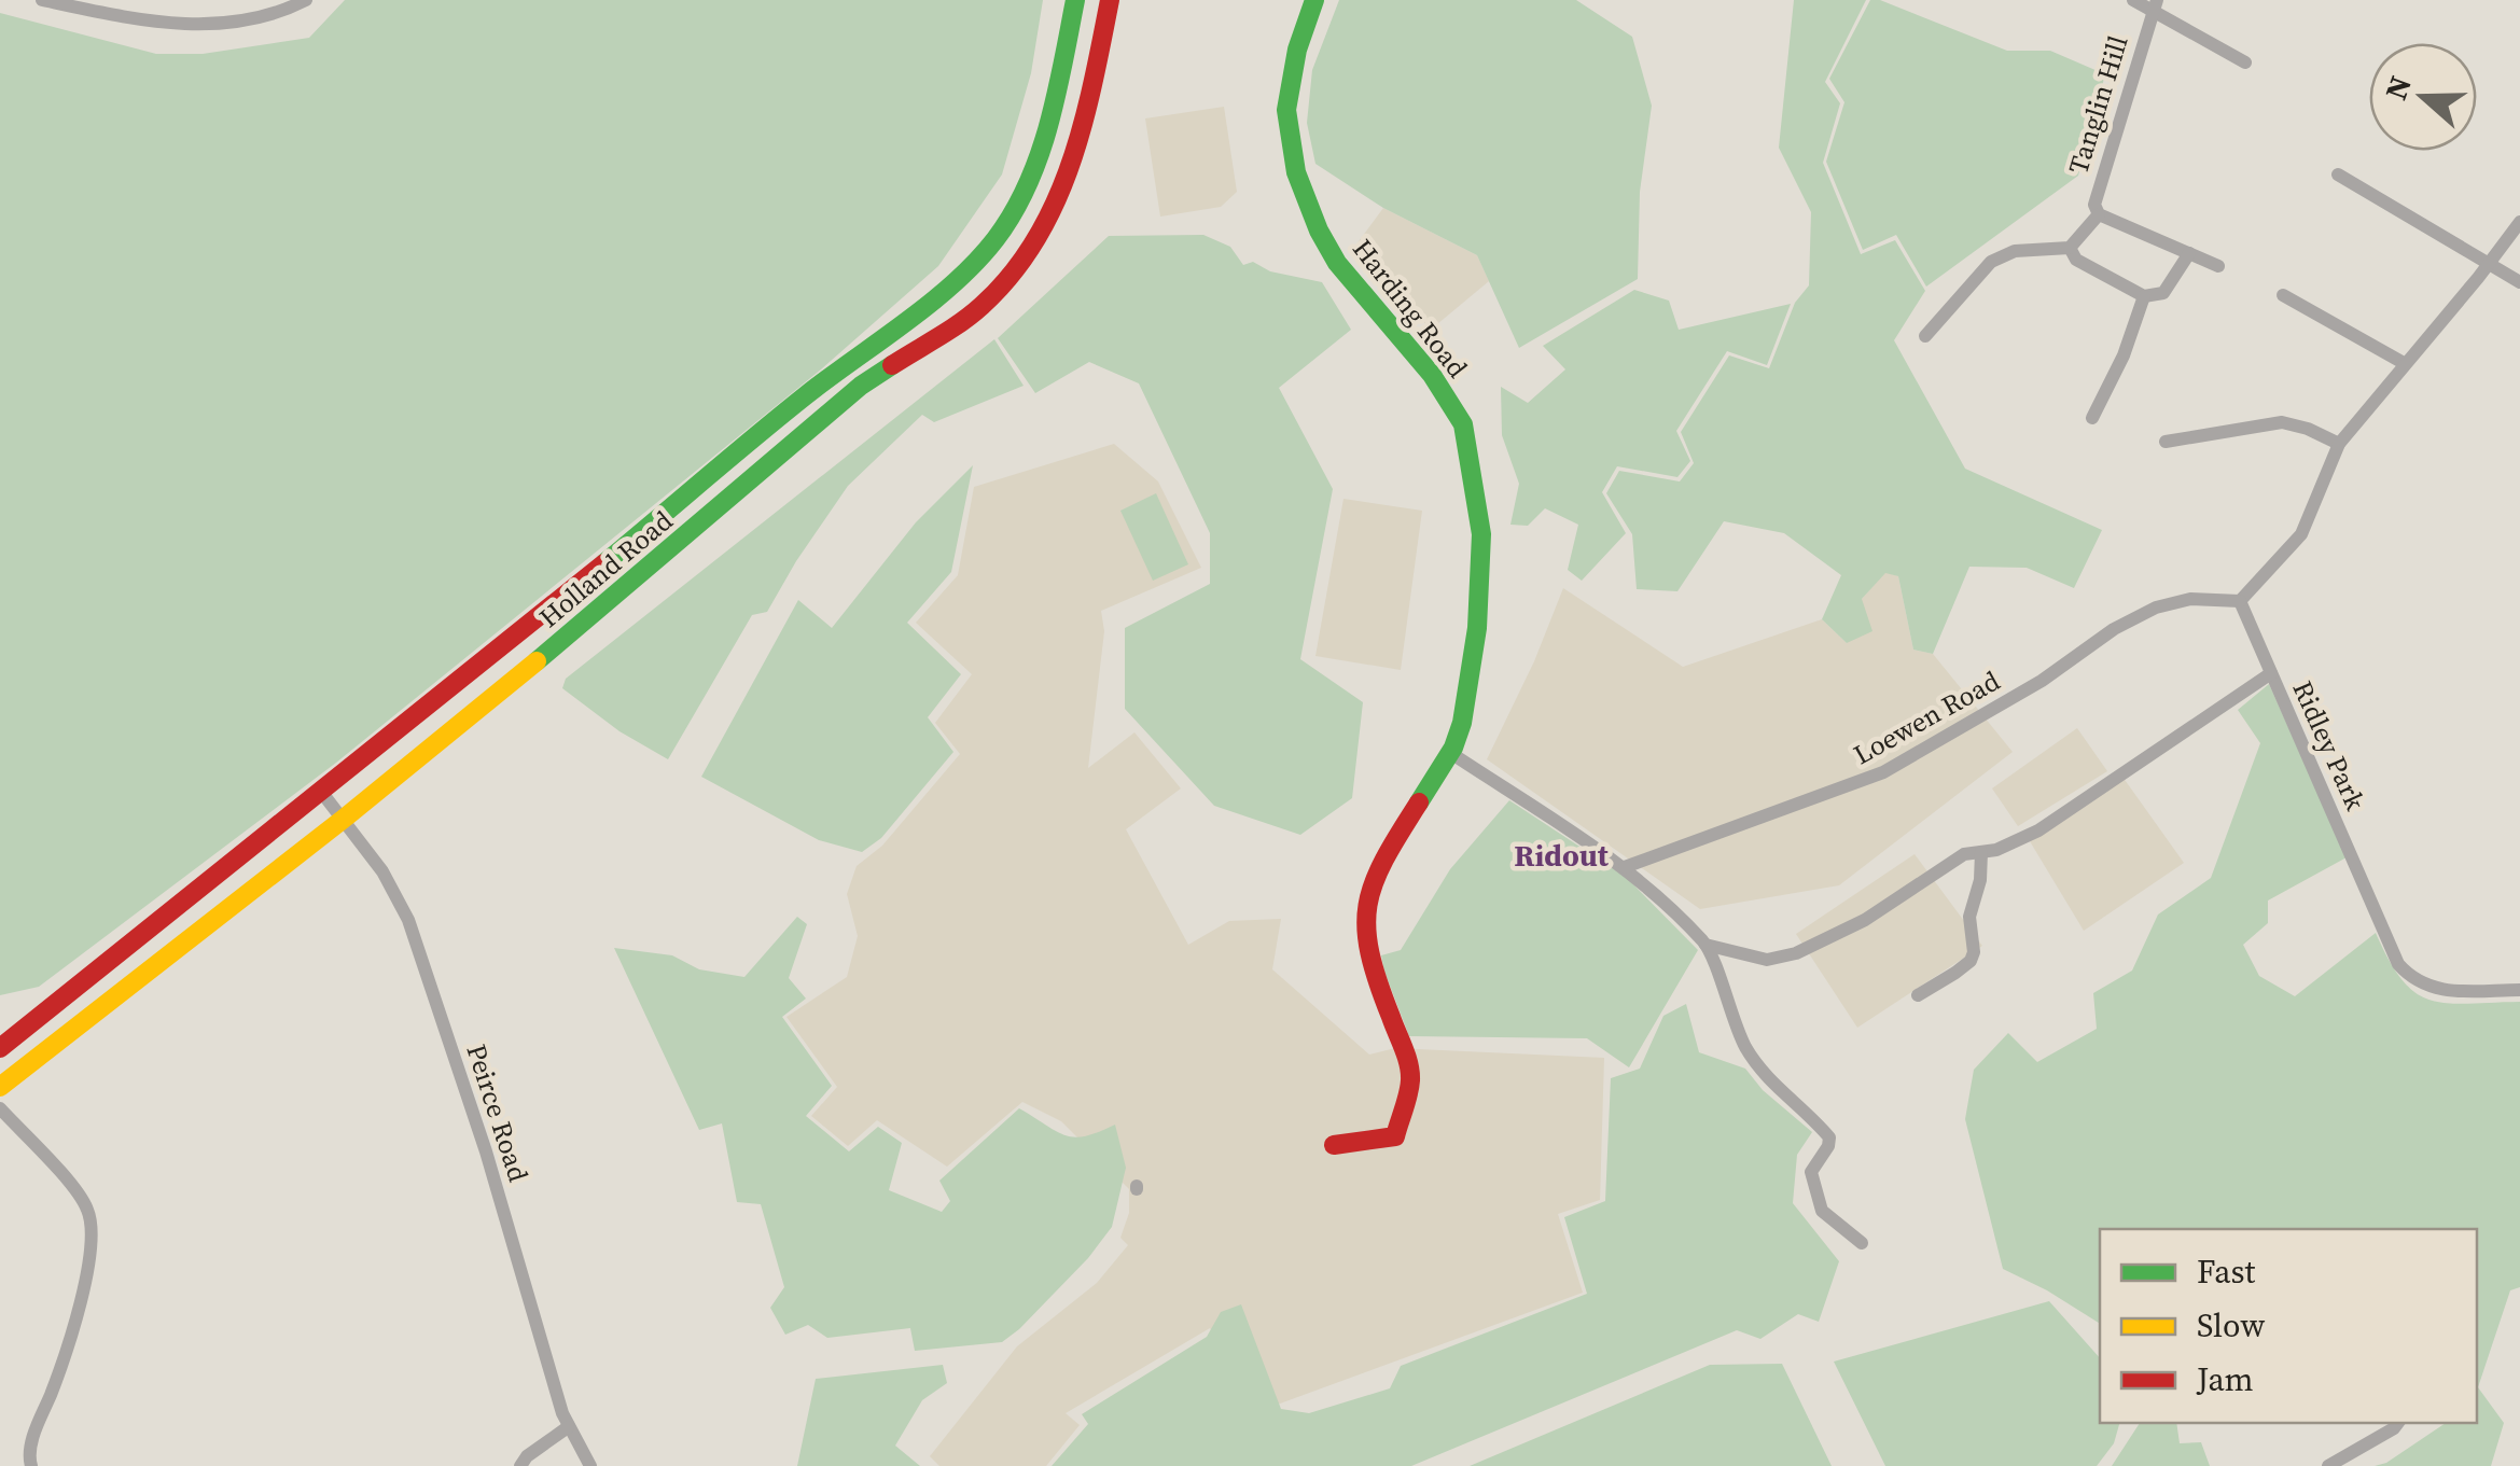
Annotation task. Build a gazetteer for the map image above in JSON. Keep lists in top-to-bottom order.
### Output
{
  "streets": {
    "main road": ["Harding Road", "Holland Road"],
    "street": [
      "Tanglin Hill",
      "Loewen Road",
      "Ridley Park",
      "Peirce Road"
    ]
  },
  "crossings": [
    ["Holland Road", "Peirce Road"],
    ["Loewen Road", "Ridley Park"]
  ],
  "districts": ["Ridout"],
  "legend": ["Fast", "Slow", "Jam"],
  "north": "left"
}
